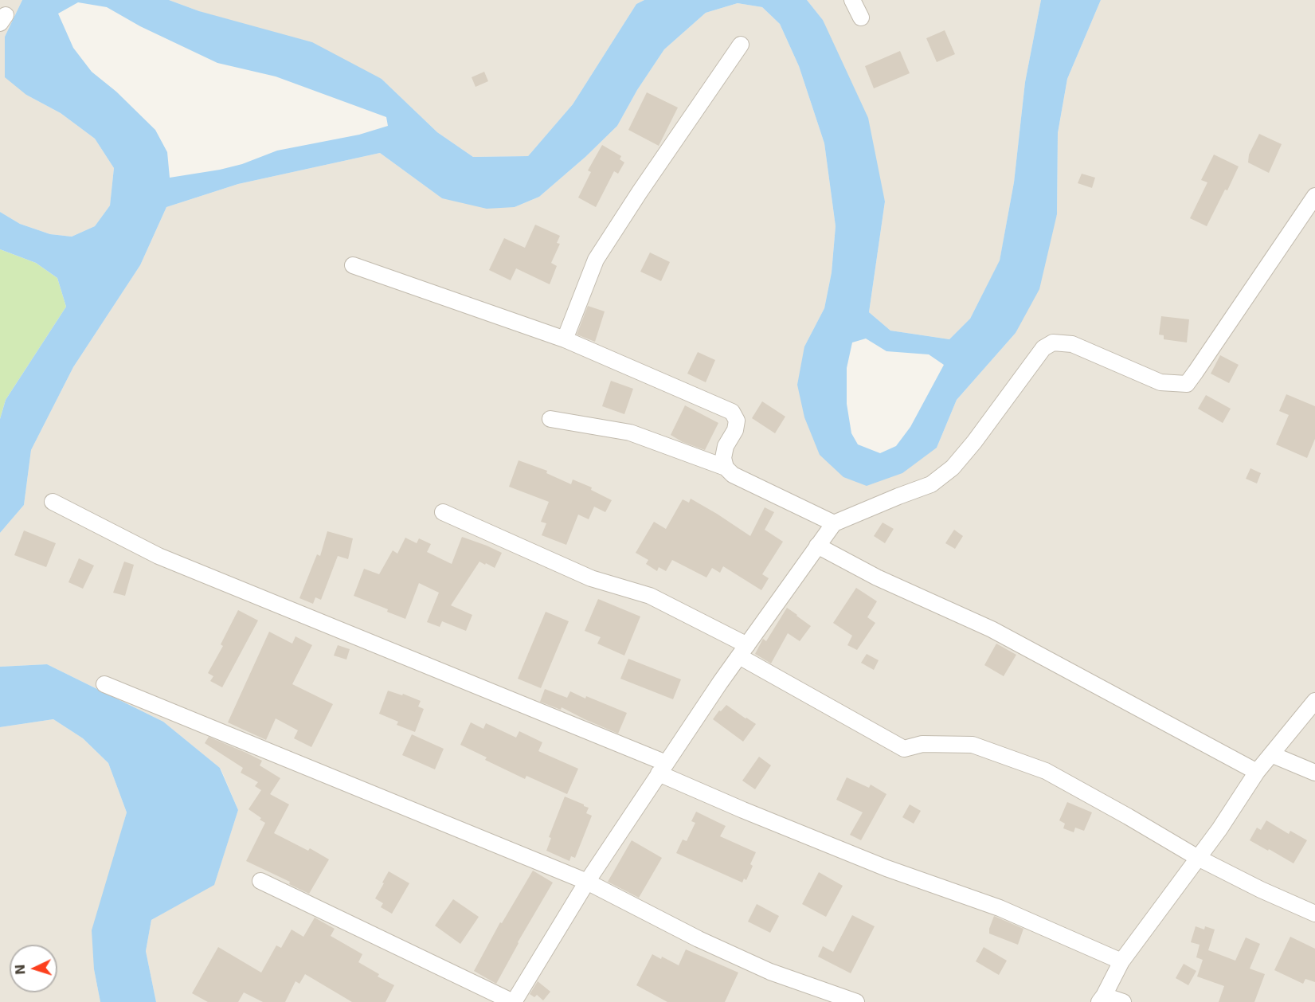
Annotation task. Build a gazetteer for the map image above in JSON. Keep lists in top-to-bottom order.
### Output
{
  "north": "left"
}
